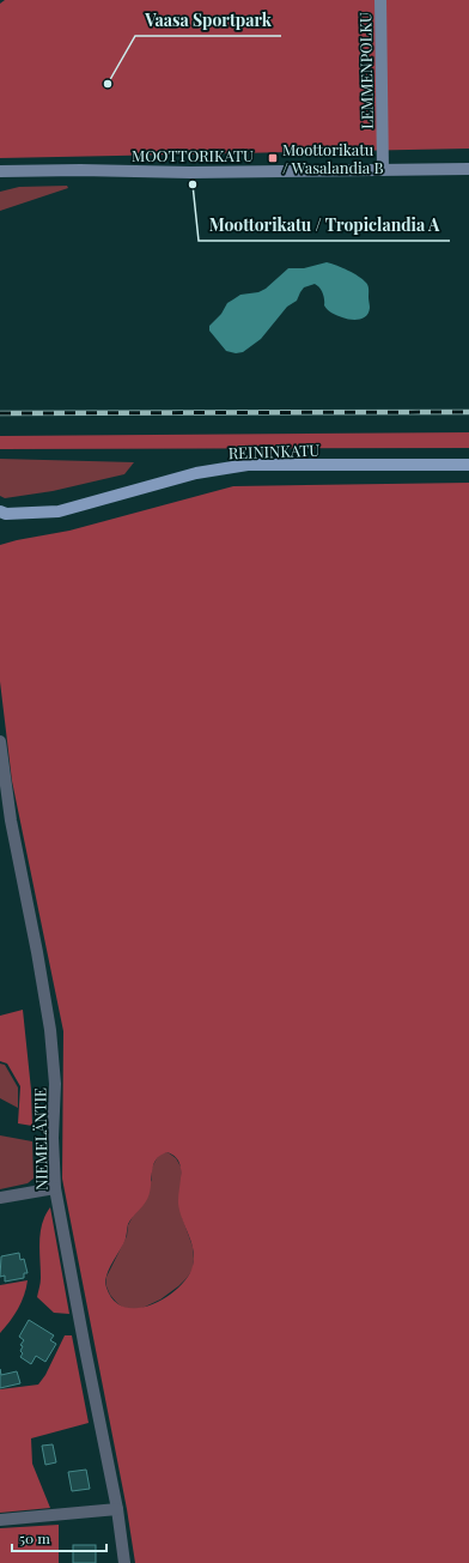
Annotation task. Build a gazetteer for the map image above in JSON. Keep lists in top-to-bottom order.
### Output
{
  "streets": {
    "main road": ["LEMMENPOLKU", "MOOTTORIKATU", "REININKATU"],
    "street": ["NIEMELÄNTIE"]
  },
  "crossings": [
    ["LEMMENPOLKU", "MOOTTORIKATU"]
  ],
  "places": {
    "other": ["Vaasa Sportpark", "Moottorikatu / Tropiclandia A"],
    "transit": ["Moottorikatu / Wasalandia B"]
  },
  "scale_bar": "50 m"
}
